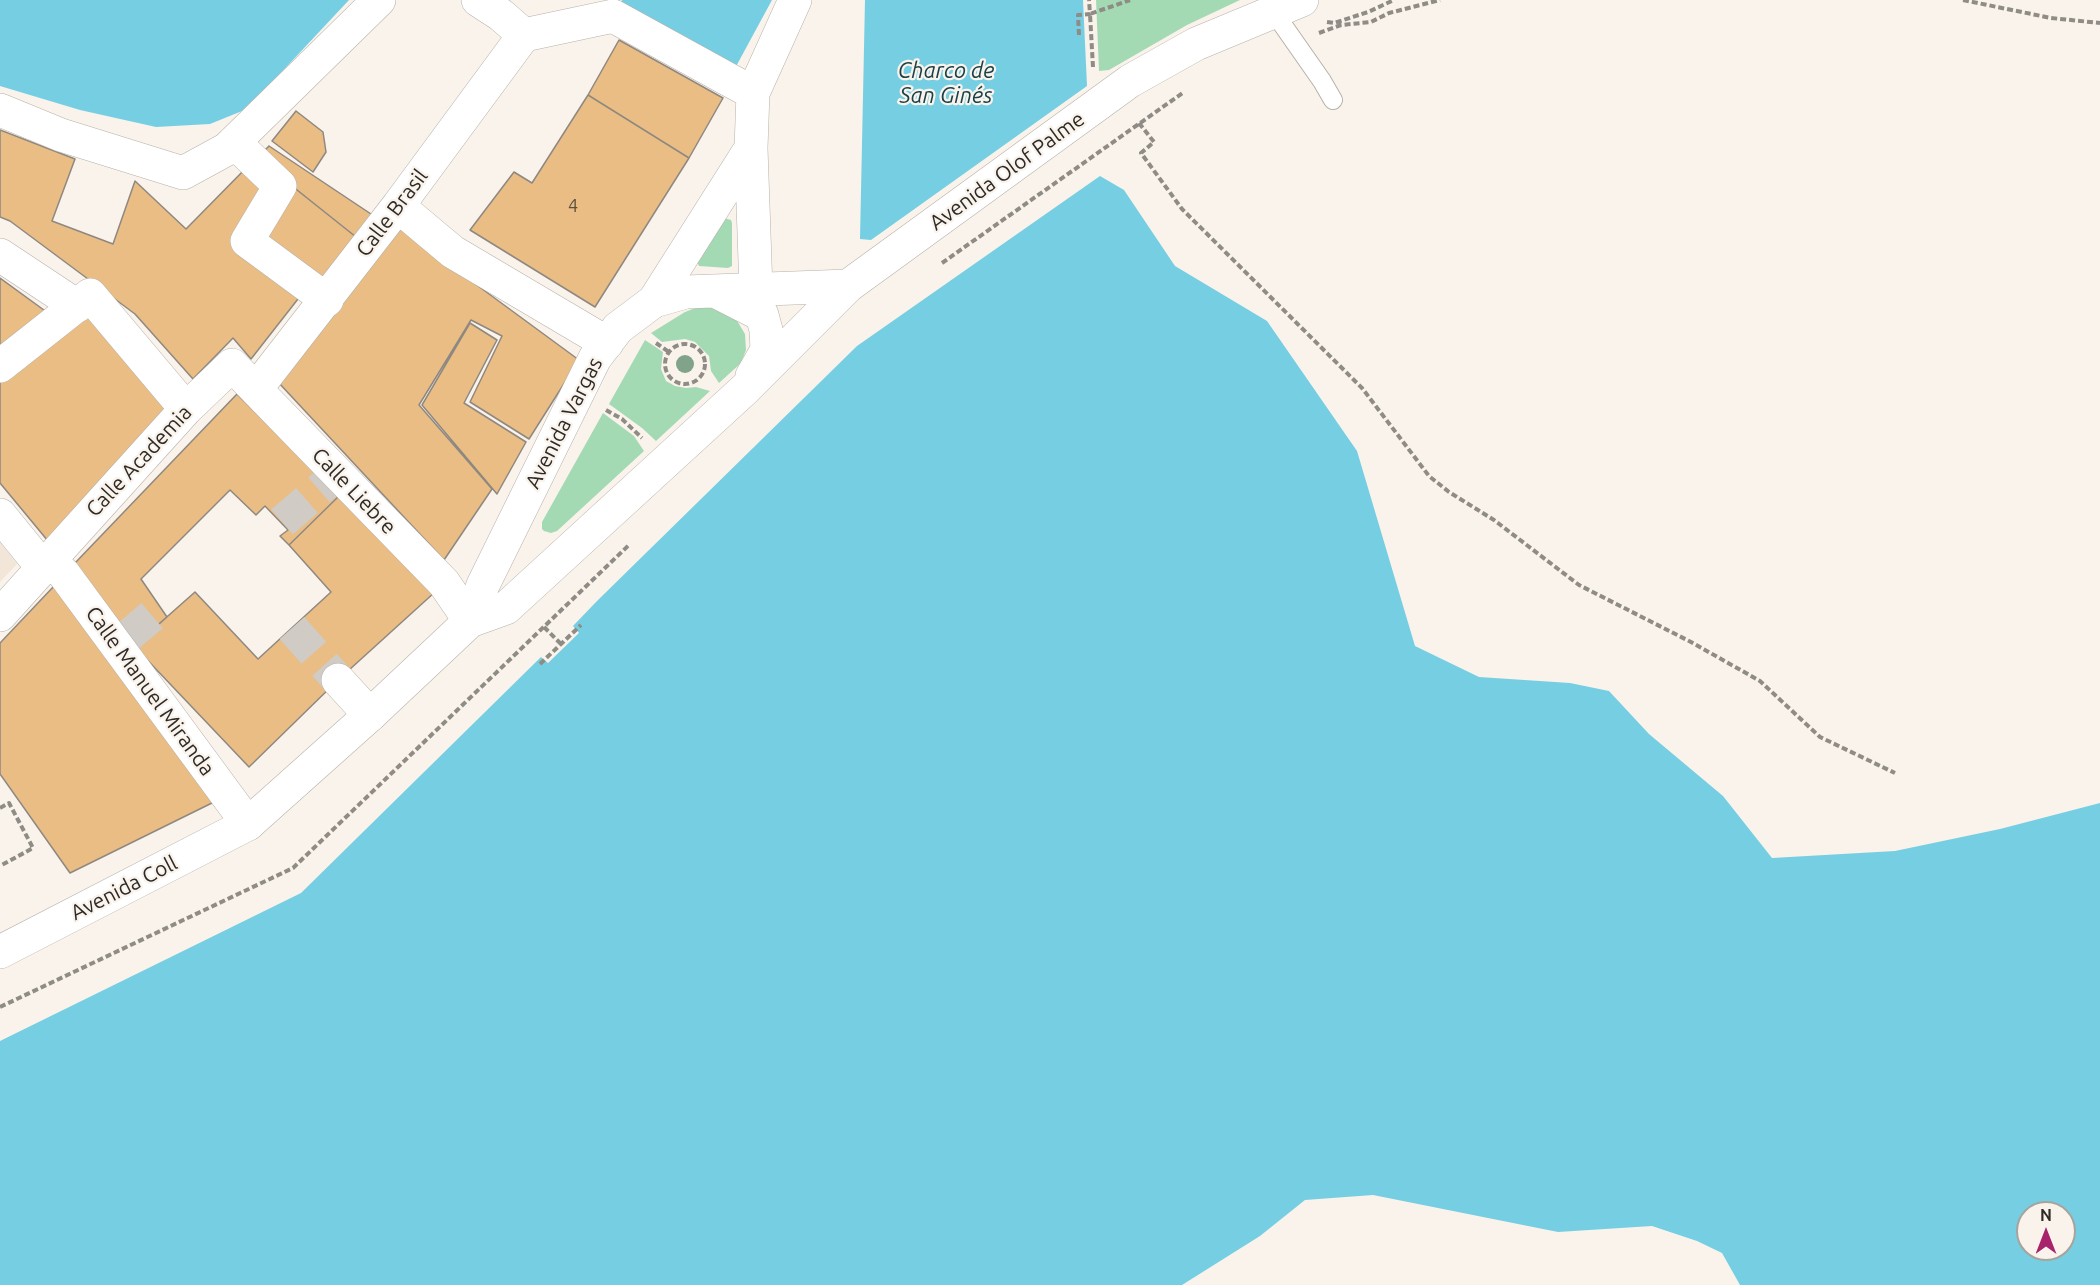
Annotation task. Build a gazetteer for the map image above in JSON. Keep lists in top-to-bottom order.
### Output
{
  "streets": {
    "street": [
      "Avenida Olof Palme",
      "Calle Brasil",
      "Avenida Vargas",
      "Calle Academia",
      "Calle Liebre",
      "Calle Manuel Miranda",
      "Avenida Coll"
    ]
  },
  "crossings": [
    ["Avenida Olof Palme", "Avenida Vargas"],
    ["Calle Brasil", "Calle Liebre"],
    ["Avenida Vargas", "Calle Liebre"],
    ["Avenida Vargas", "Calle Manuel Miranda"],
    ["Avenida Vargas", "Avenida Coll"],
    ["Calle Academia", "Calle Liebre"],
    ["Calle Academia", "Calle Manuel Miranda"],
    ["Calle Manuel Miranda", "Avenida Coll"]
  ],
  "water": ["Charco de San Ginés"],
  "house_numbers": ["4"],
  "north": "top"
}
